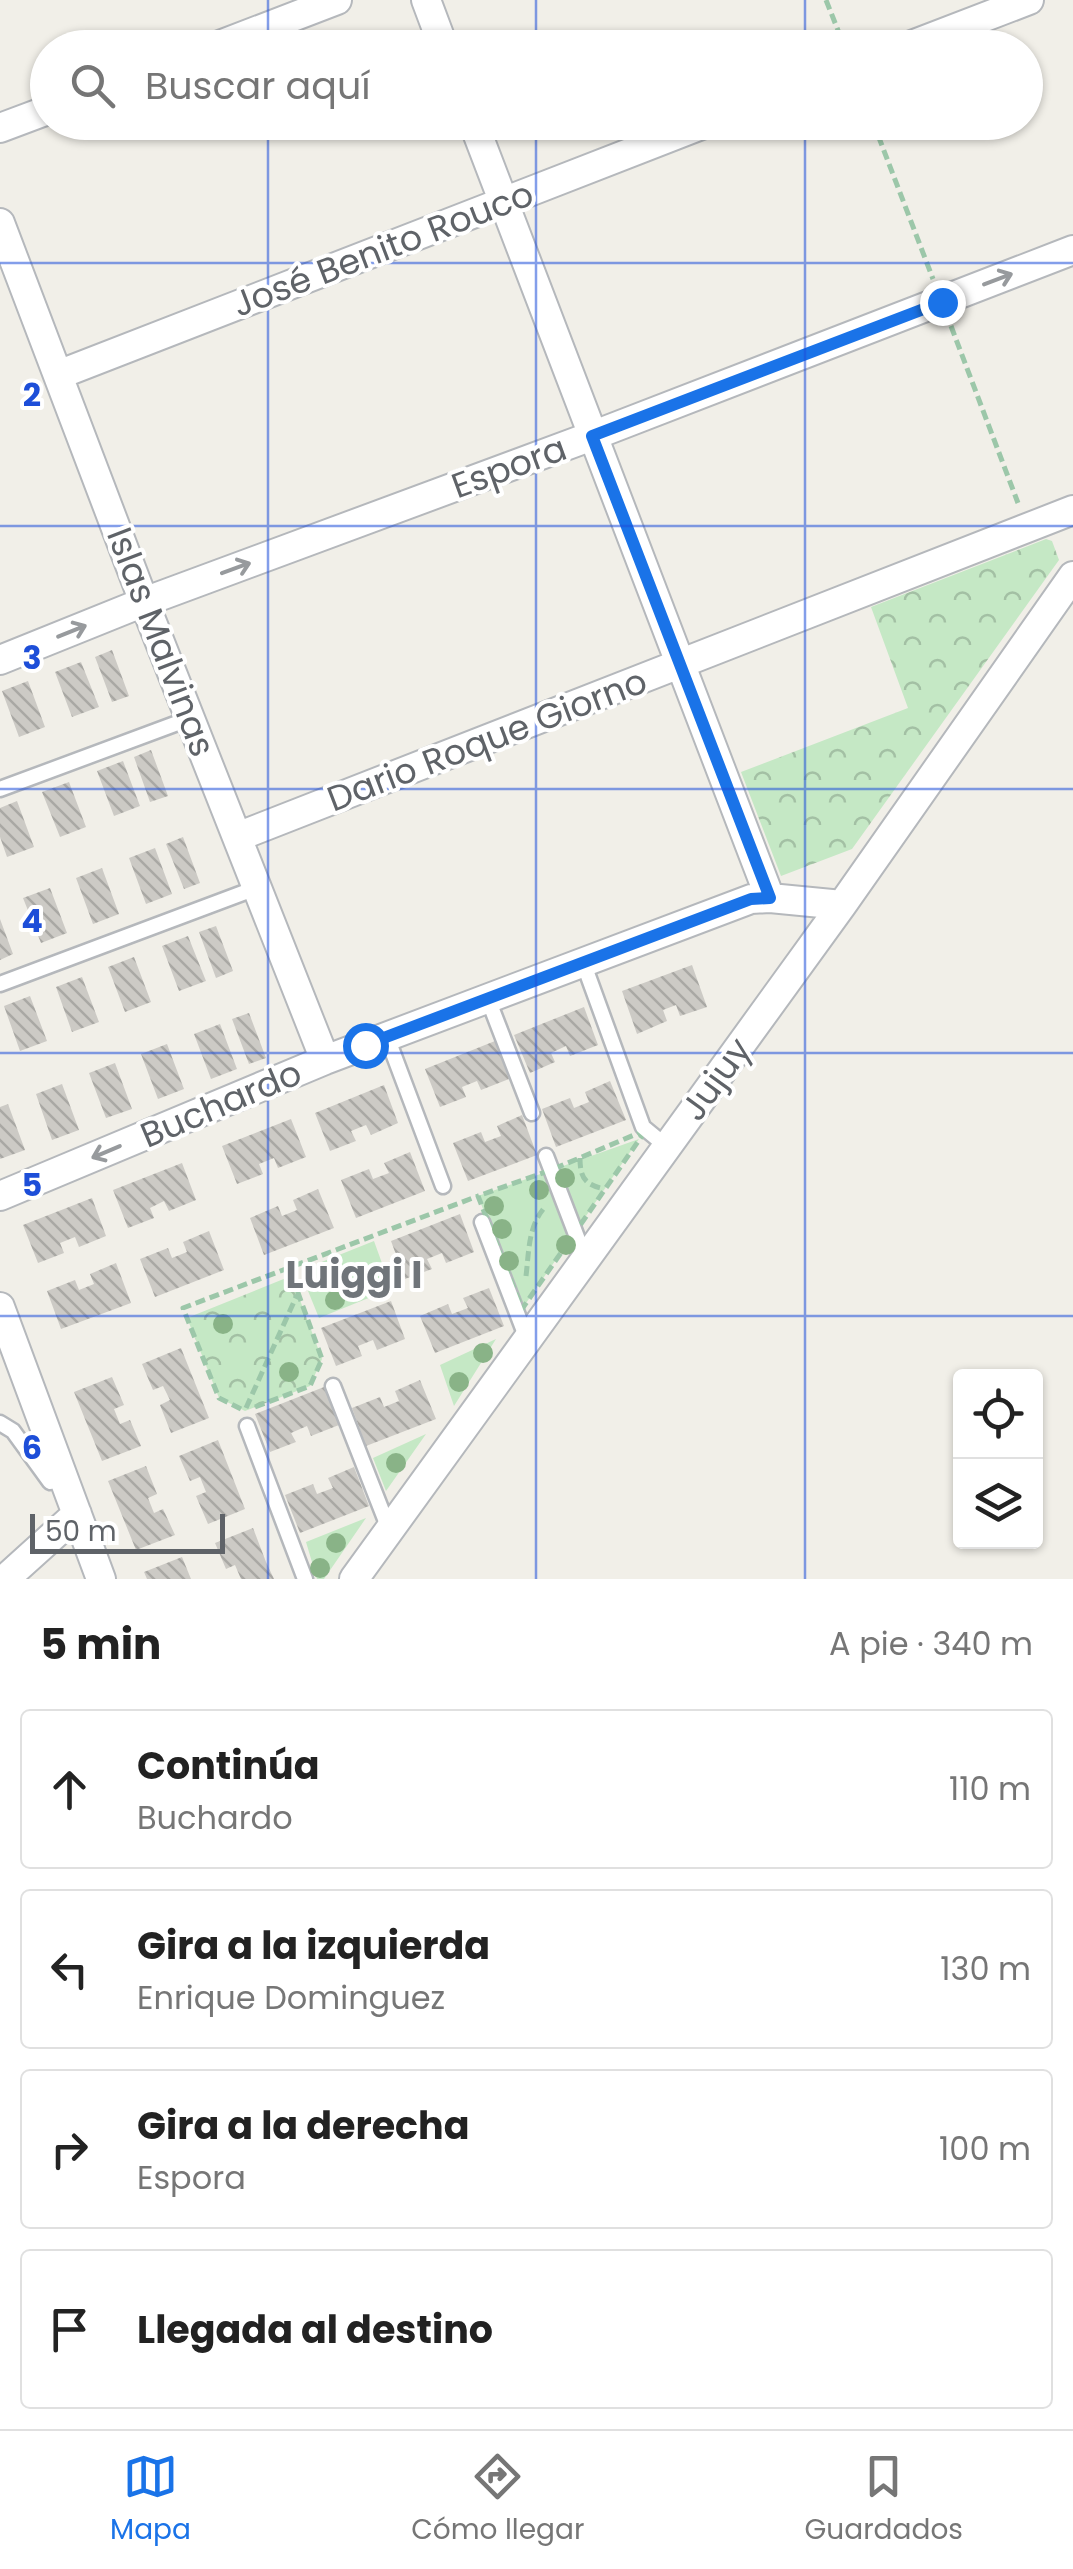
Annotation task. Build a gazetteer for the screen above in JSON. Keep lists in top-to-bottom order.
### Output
{
  "streets": {
    "street": [
      "José Benito Rouco",
      "Espora",
      "Islas Malvinas",
      "Dario Roque Giorno",
      "Jujuy",
      "Buchardo"
    ]
  },
  "crossings": [
    ["José Benito Rouco", "Islas Malvinas"],
    ["Espora", "Islas Malvinas"],
    ["Islas Malvinas", "Dario Roque Giorno"],
    ["Islas Malvinas", "Buchardo"],
    ["Jujuy", "Buchardo"]
  ],
  "one_way": ["Espora", "Buchardo"],
  "districts": ["Luiggi I"],
  "scale_bar": "50 m",
  "page": {
    "search": "Buscar aquí",
    "scale": "50 m",
    "heading": ["5 min", "A pie · 340 m"],
    "list": [
      ["Continúa", "Buchardo", "110 m"],
      ["Gira a la izquierda", "Enrique Dominguez", "130 m"],
      ["Gira a la derecha", "Espora", "100 m"],
      "Llegada al destino"
    ],
    "nav": ["Mapa", "Cómo llegar", "Guardados"]
  },
  "grid": {
    "rows": [
      "2",
      "3",
      "4",
      "5",
      "6"
    ]
  }
}
